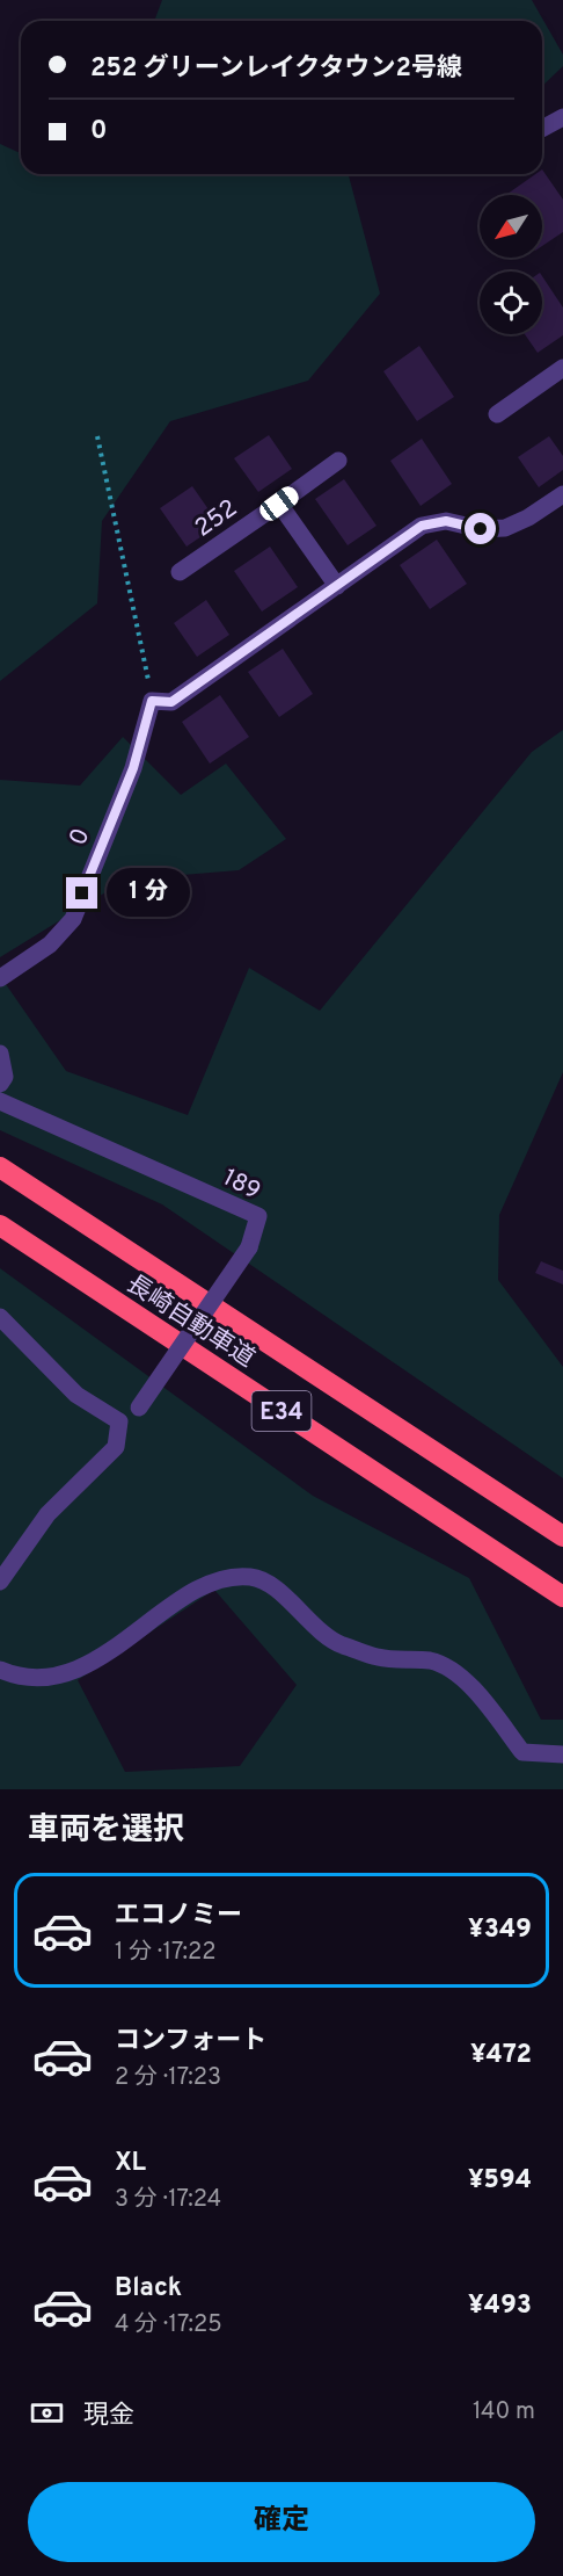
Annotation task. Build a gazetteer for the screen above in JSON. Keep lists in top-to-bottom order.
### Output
{
  "streets": {
    "highway": ["長崎自動車道", "E34"],
    "street": ["252", "0", "189"]
  },
  "north": "bottom left",
  "page": {
    "banner": ["252 グリーンレイクタウン2号線", "0"],
    "bubble": "1 分",
    "heading": "車両を選択",
    "list": [
      {
        "name": "エコノミー",
        "note": "1 分 · 17:22",
        "value": "¥349"
      },
      {
        "name": "コンフォート",
        "note": "2 分 · 17:23",
        "value": "¥472"
      },
      {
        "name": "XL",
        "note": "3 分 · 17:24",
        "value": "¥594"
      },
      {
        "name": "Black",
        "note": "4 分 · 17:25",
        "value": "¥493"
      }
    ],
    "pay": ["現金", "140 m"],
    "buttons": "確定"
  }
}
